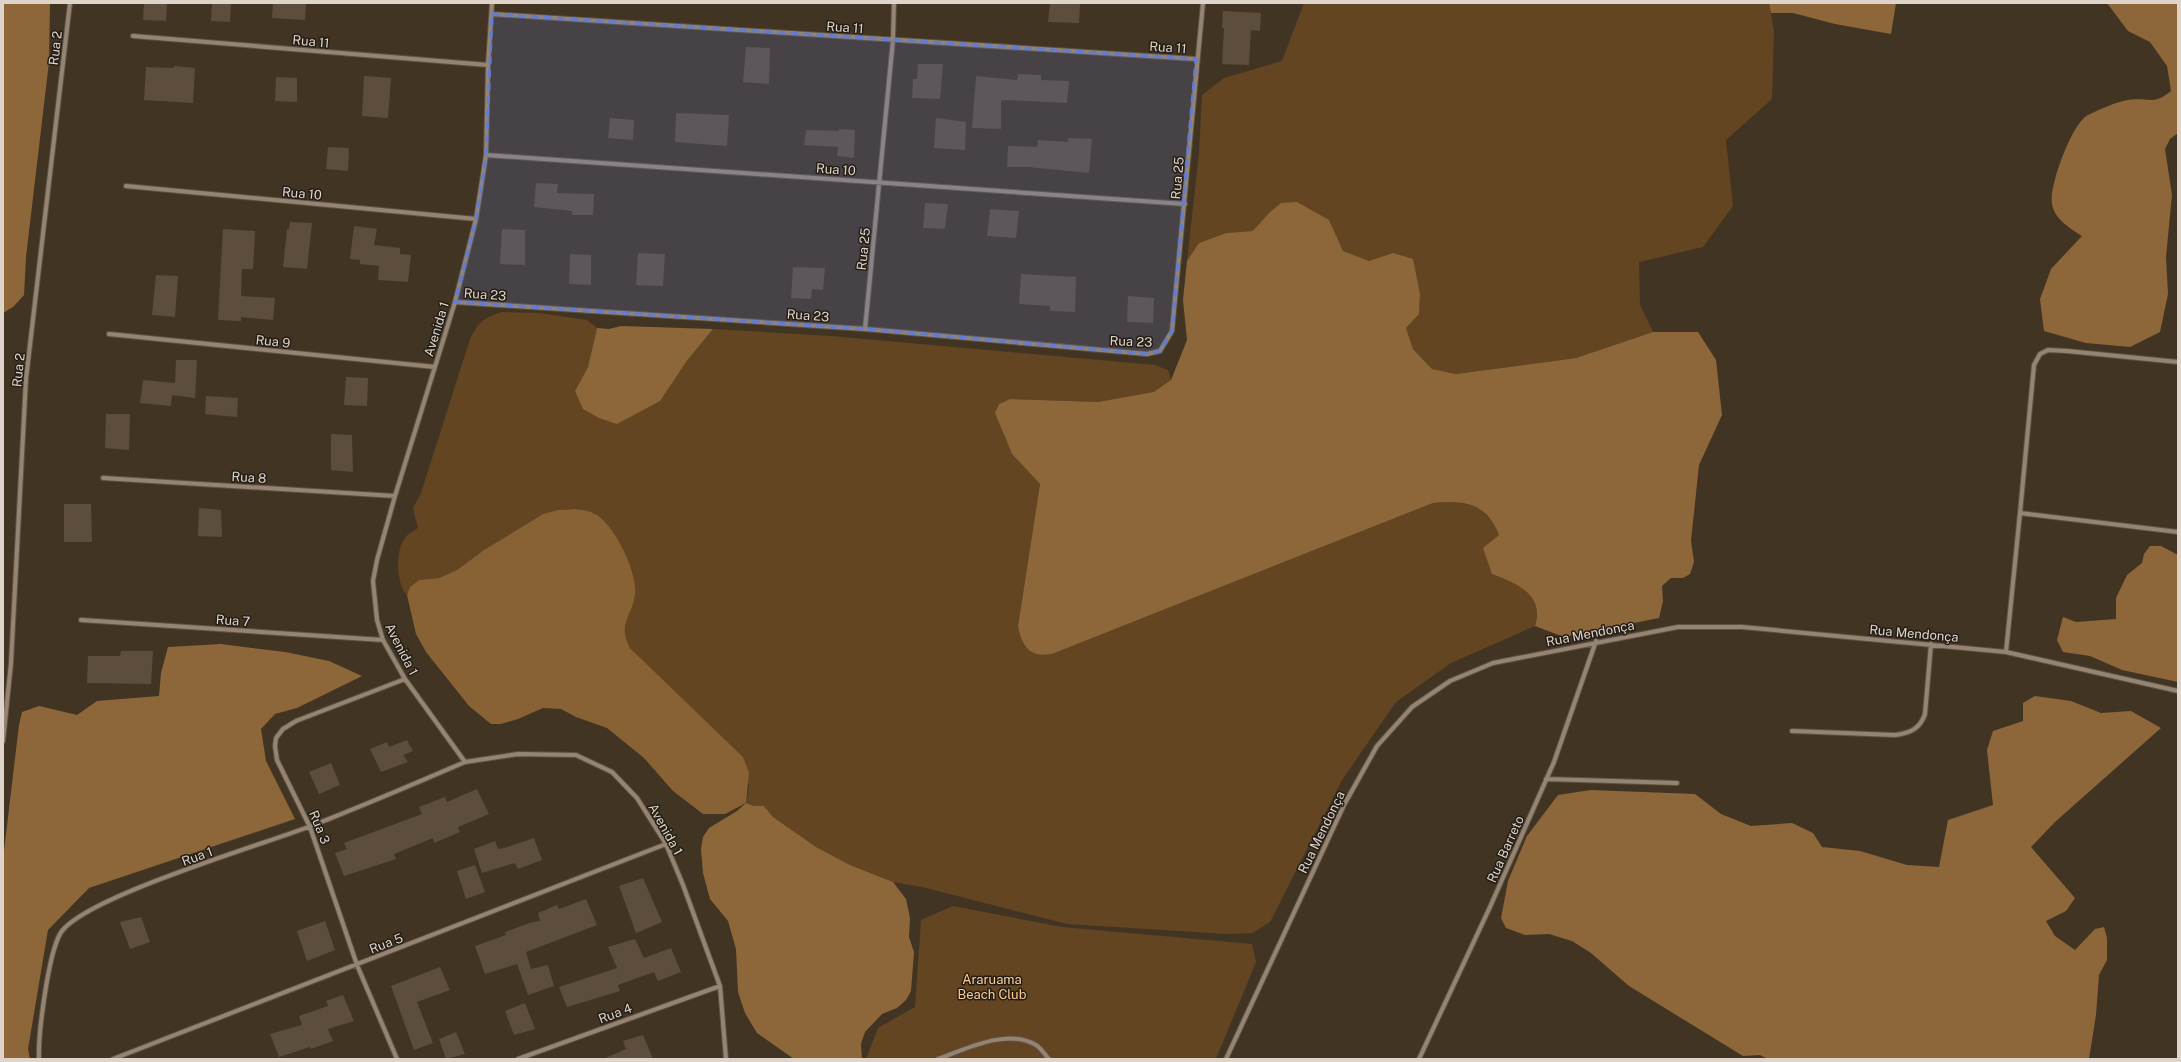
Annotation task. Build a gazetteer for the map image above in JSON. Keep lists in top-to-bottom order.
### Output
{
  "streets": {
    "street": [
      "Rua 11",
      "Rua 2",
      "Rua 10",
      "Rua 25",
      "Rua 23",
      "Avenida 1",
      "Rua 9",
      "Rua 8",
      "Rua 7",
      "Rua Mendonça",
      "Rua 3",
      "Rua Barreto",
      "Rua 1",
      "Rua 5",
      "Rua 4"
    ]
  },
  "crossings": [
    ["Rua 11", "Rua 25"],
    ["Rua 11", "Avenida 1"],
    ["Rua 10", "Rua 25"],
    ["Rua 10", "Avenida 1"],
    ["Rua 25", "Rua 23"],
    ["Rua 23", "Avenida 1"],
    ["Avenida 1", "Rua 9"],
    ["Avenida 1", "Rua 8"],
    ["Avenida 1", "Rua 7"],
    ["Avenida 1", "Rua 3"],
    ["Avenida 1", "Rua 1"],
    ["Avenida 1", "Rua 5"],
    ["Avenida 1", "Rua 4"],
    ["Rua Mendonça", "Rua Barreto"],
    ["Rua 3", "Rua 1"],
    ["Rua 3", "Rua 5"]
  ],
  "parks": ["Araruama Beach Club"]
}
